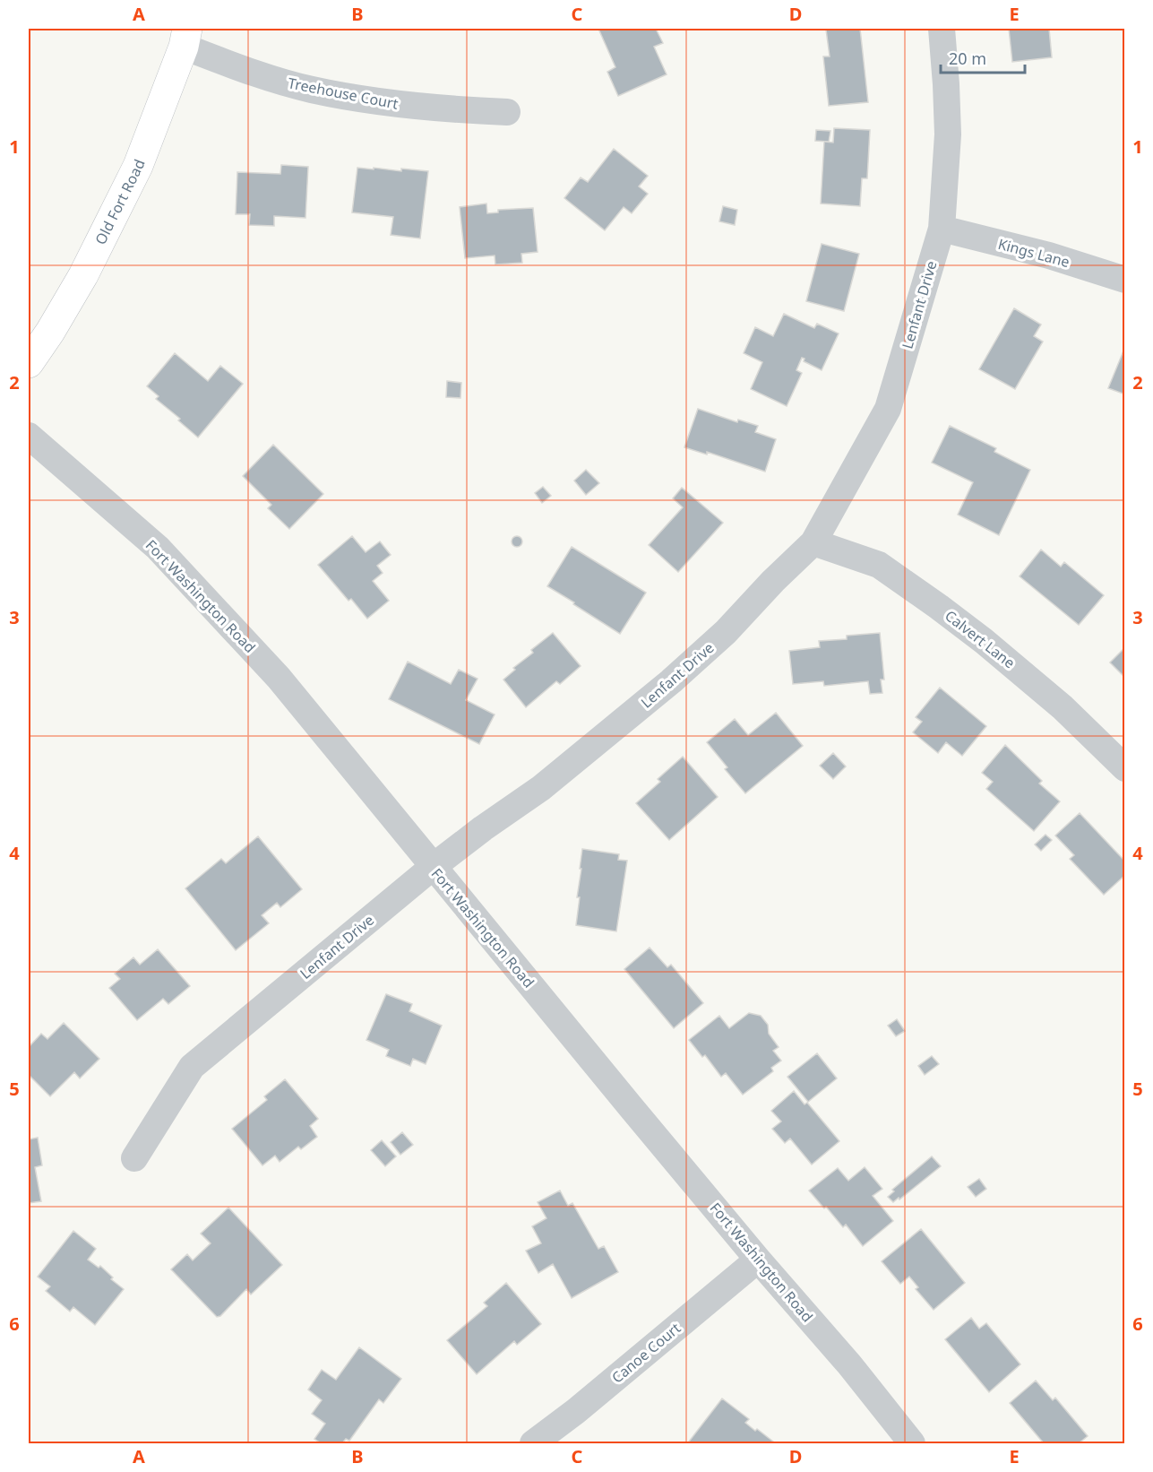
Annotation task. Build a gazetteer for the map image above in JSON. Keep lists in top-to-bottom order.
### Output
{
  "streets": {
    "main road": ["Old Fort Road"],
    "street": [
      "Treehouse Court",
      "Kings Lane",
      "Lenfant Drive",
      "Fort Washington Road",
      "Calvert Lane",
      "Canoe Court"
    ]
  },
  "crossings": [
    ["Treehouse Court", "Old Fort Road"],
    ["Kings Lane", "Lenfant Drive"],
    ["Lenfant Drive", "Fort Washington Road"],
    ["Lenfant Drive", "Calvert Lane"],
    ["Fort Washington Road", "Canoe Court"]
  ],
  "scale_bar": "20 m",
  "grid": {
    "columns": [
      "A",
      "B",
      "C",
      "D",
      "E"
    ],
    "rows": [
      "1",
      "2",
      "3",
      "4",
      "5",
      "6"
    ]
  }
}
